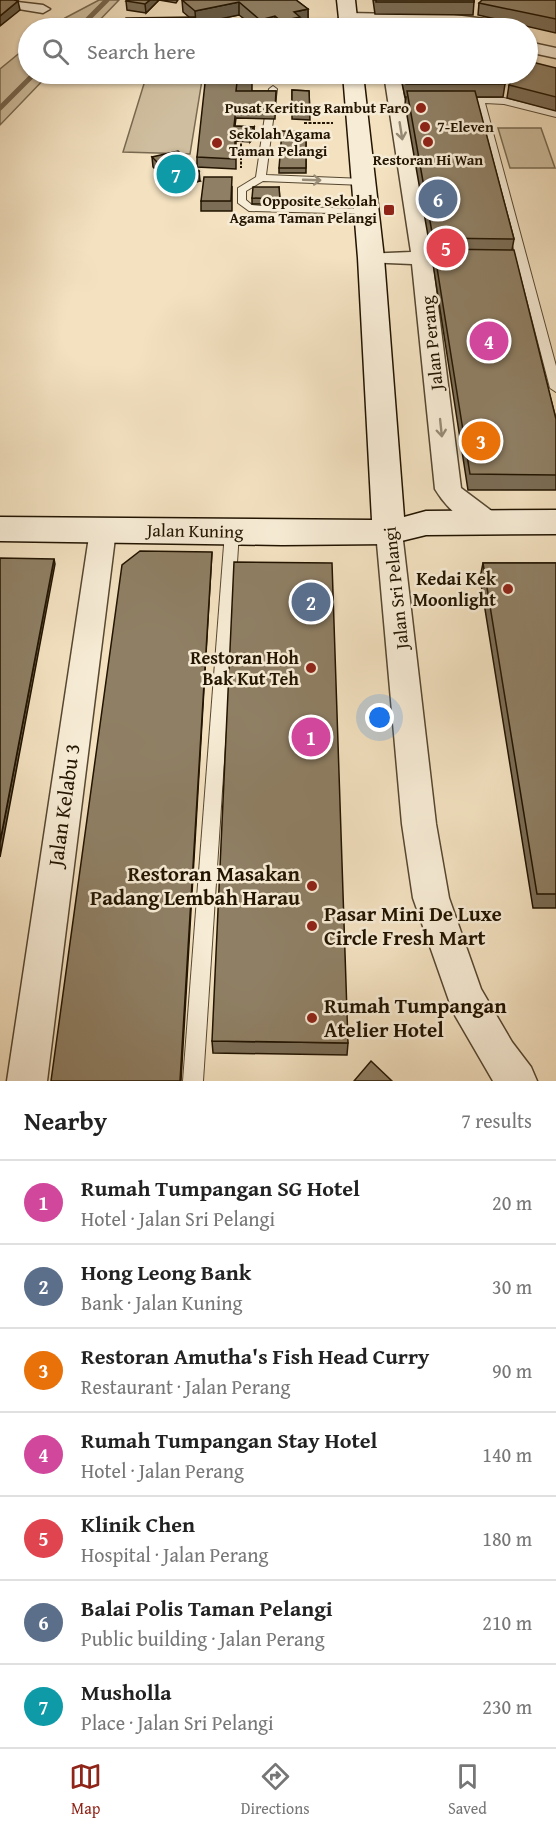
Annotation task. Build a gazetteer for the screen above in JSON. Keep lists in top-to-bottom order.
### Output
{
  "streets": {
    "street": [
      "Jalan Perang",
      "Jalan Kuning",
      "Jalan Sri Pelangi",
      "Jalan Kelabu 3"
    ]
  },
  "crossings": [
    ["Jalan Perang", "Jalan Kuning"],
    ["Jalan Kuning", "Jalan Sri Pelangi"],
    ["Jalan Kuning", "Jalan Kelabu 3"]
  ],
  "one_way": ["Jalan Perang"],
  "places": {
    "other": [
      "Pusat Keriting Rambut Faro",
      "7-Eleven",
      "Restoran Hi Wan",
      "Sekolah Agama Taman Pelangi",
      "Kedai Kek Moonlight",
      "Restoran Hoh Bak Kut Teh",
      "Restoran Masakan Padang Lembah Harau",
      "Pasar Mini De Luxe Circle Fresh Mart",
      "Rumah Tumpangan Atelier Hotel"
    ],
    "transit": ["Opposite Sekolah Agama Taman Pelangi"]
  },
  "page": {
    "search": "Search here",
    "pins": [
      "7",
      "6",
      "5",
      "4",
      "3",
      "2",
      "1"
    ],
    "heading": ["Nearby", "7 results"],
    "list": [
      {
        "mark": "1",
        "name": "Rumah Tumpangan SG Hotel",
        "note": "Hotel · Jalan Sri Pelangi",
        "value": "20 m"
      },
      {
        "mark": "2",
        "name": "Hong Leong Bank",
        "note": "Bank · Jalan Kuning",
        "value": "30 m"
      },
      {
        "mark": "3",
        "name": "Restoran Amutha's Fish Head Curry",
        "note": "Restaurant · Jalan Perang",
        "value": "90 m"
      },
      {
        "mark": "4",
        "name": "Rumah Tumpangan Stay Hotel",
        "note": "Hotel · Jalan Perang",
        "value": "140 m"
      },
      {
        "mark": "5",
        "name": "Klinik Chen",
        "note": "Hospital · Jalan Perang",
        "value": "180 m"
      },
      {
        "mark": "6",
        "name": "Balai Polis Taman Pelangi",
        "note": "Public building · Jalan Perang",
        "value": "210 m"
      },
      {
        "mark": "7",
        "name": "Musholla",
        "note": "Place · Jalan Sri Pelangi",
        "value": "230 m"
      }
    ],
    "nav": ["Map", "Directions", "Saved"]
  }
}
